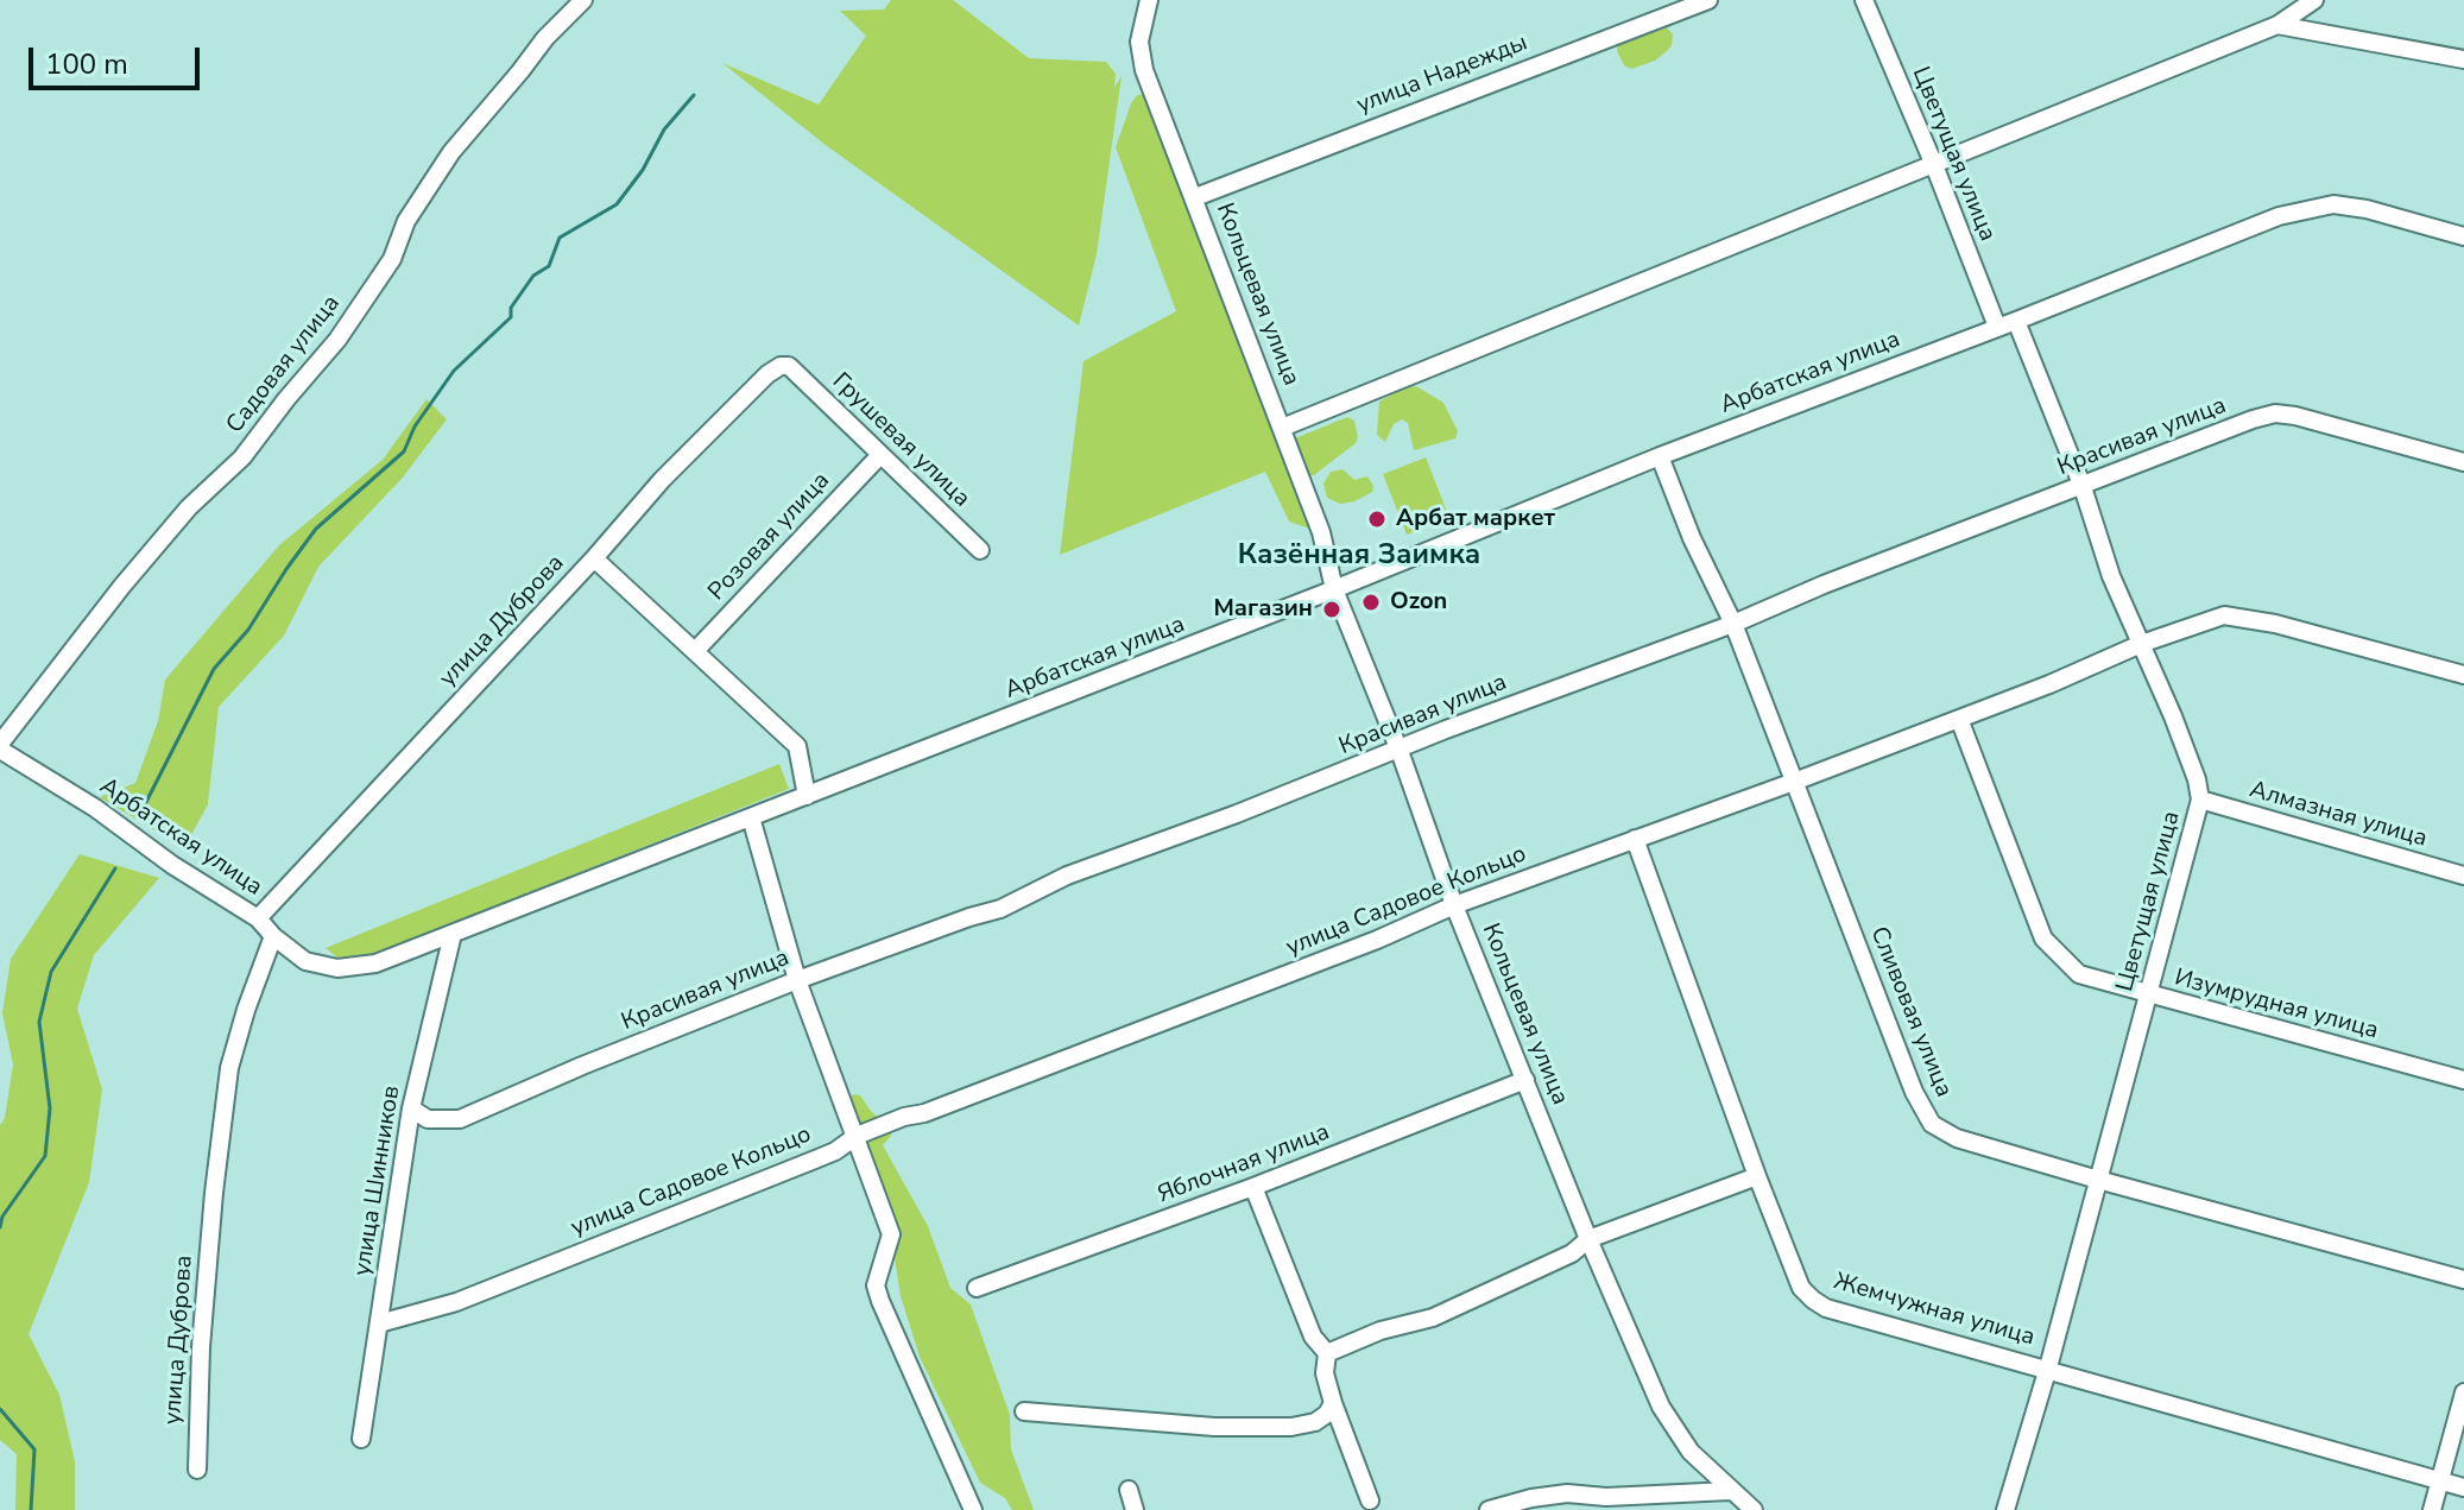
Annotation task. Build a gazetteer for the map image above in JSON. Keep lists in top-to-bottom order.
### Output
{
  "streets": {
    "street": [
      "улица Надежды",
      "Цветущая улица",
      "Кольцевая улица",
      "Садовая улица",
      "Арбатская улица",
      "Красивая улица",
      "Грушевая улица",
      "Розовая улица",
      "улица Дуброва",
      "Алмазная улица",
      "улица Садовое Кольцо",
      "Изумрудная улица",
      "Сливовая улица",
      "Яблочная улица",
      "улица Шинников",
      "Жемчужная улица"
    ]
  },
  "crossings": [
    ["улица Надежды", "Кольцевая улица"],
    ["Цветущая улица", "Арбатская улица"],
    ["Цветущая улица", "Красивая улица"],
    ["Цветущая улица", "Алмазная улица"],
    ["Цветущая улица", "улица Садовое Кольцо"],
    ["Цветущая улица", "Изумрудная улица"],
    ["Цветущая улица", "Сливовая улица"],
    ["Цветущая улица", "Жемчужная улица"],
    ["Кольцевая улица", "Арбатская улица"],
    ["Кольцевая улица", "Красивая улица"],
    ["Кольцевая улица", "улица Садовое Кольцо"],
    ["Кольцевая улица", "Яблочная улица"],
    ["Садовая улица", "Арбатская улица"],
    ["Арбатская улица", "улица Дуброва"],
    ["Арбатская улица", "Сливовая улица"],
    ["Арбатская улица", "улица Шинников"],
    ["Красивая улица", "Сливовая улица"],
    ["Красивая улица", "улица Шинников"],
    ["Грушевая улица", "Розовая улица"],
    ["Грушевая улица", "улица Дуброва"],
    ["улица Садовое Кольцо", "Изумрудная улица"],
    ["улица Садовое Кольцо", "Сливовая улица"],
    ["улица Садовое Кольцо", "улица Шинников"],
    ["улица Садовое Кольцо", "Жемчужная улица"]
  ],
  "districts": ["Казённая Заимка"],
  "places": ["Арбат маркет", "Ozon", "Магазин"],
  "scale_bar": "100 m"
}
